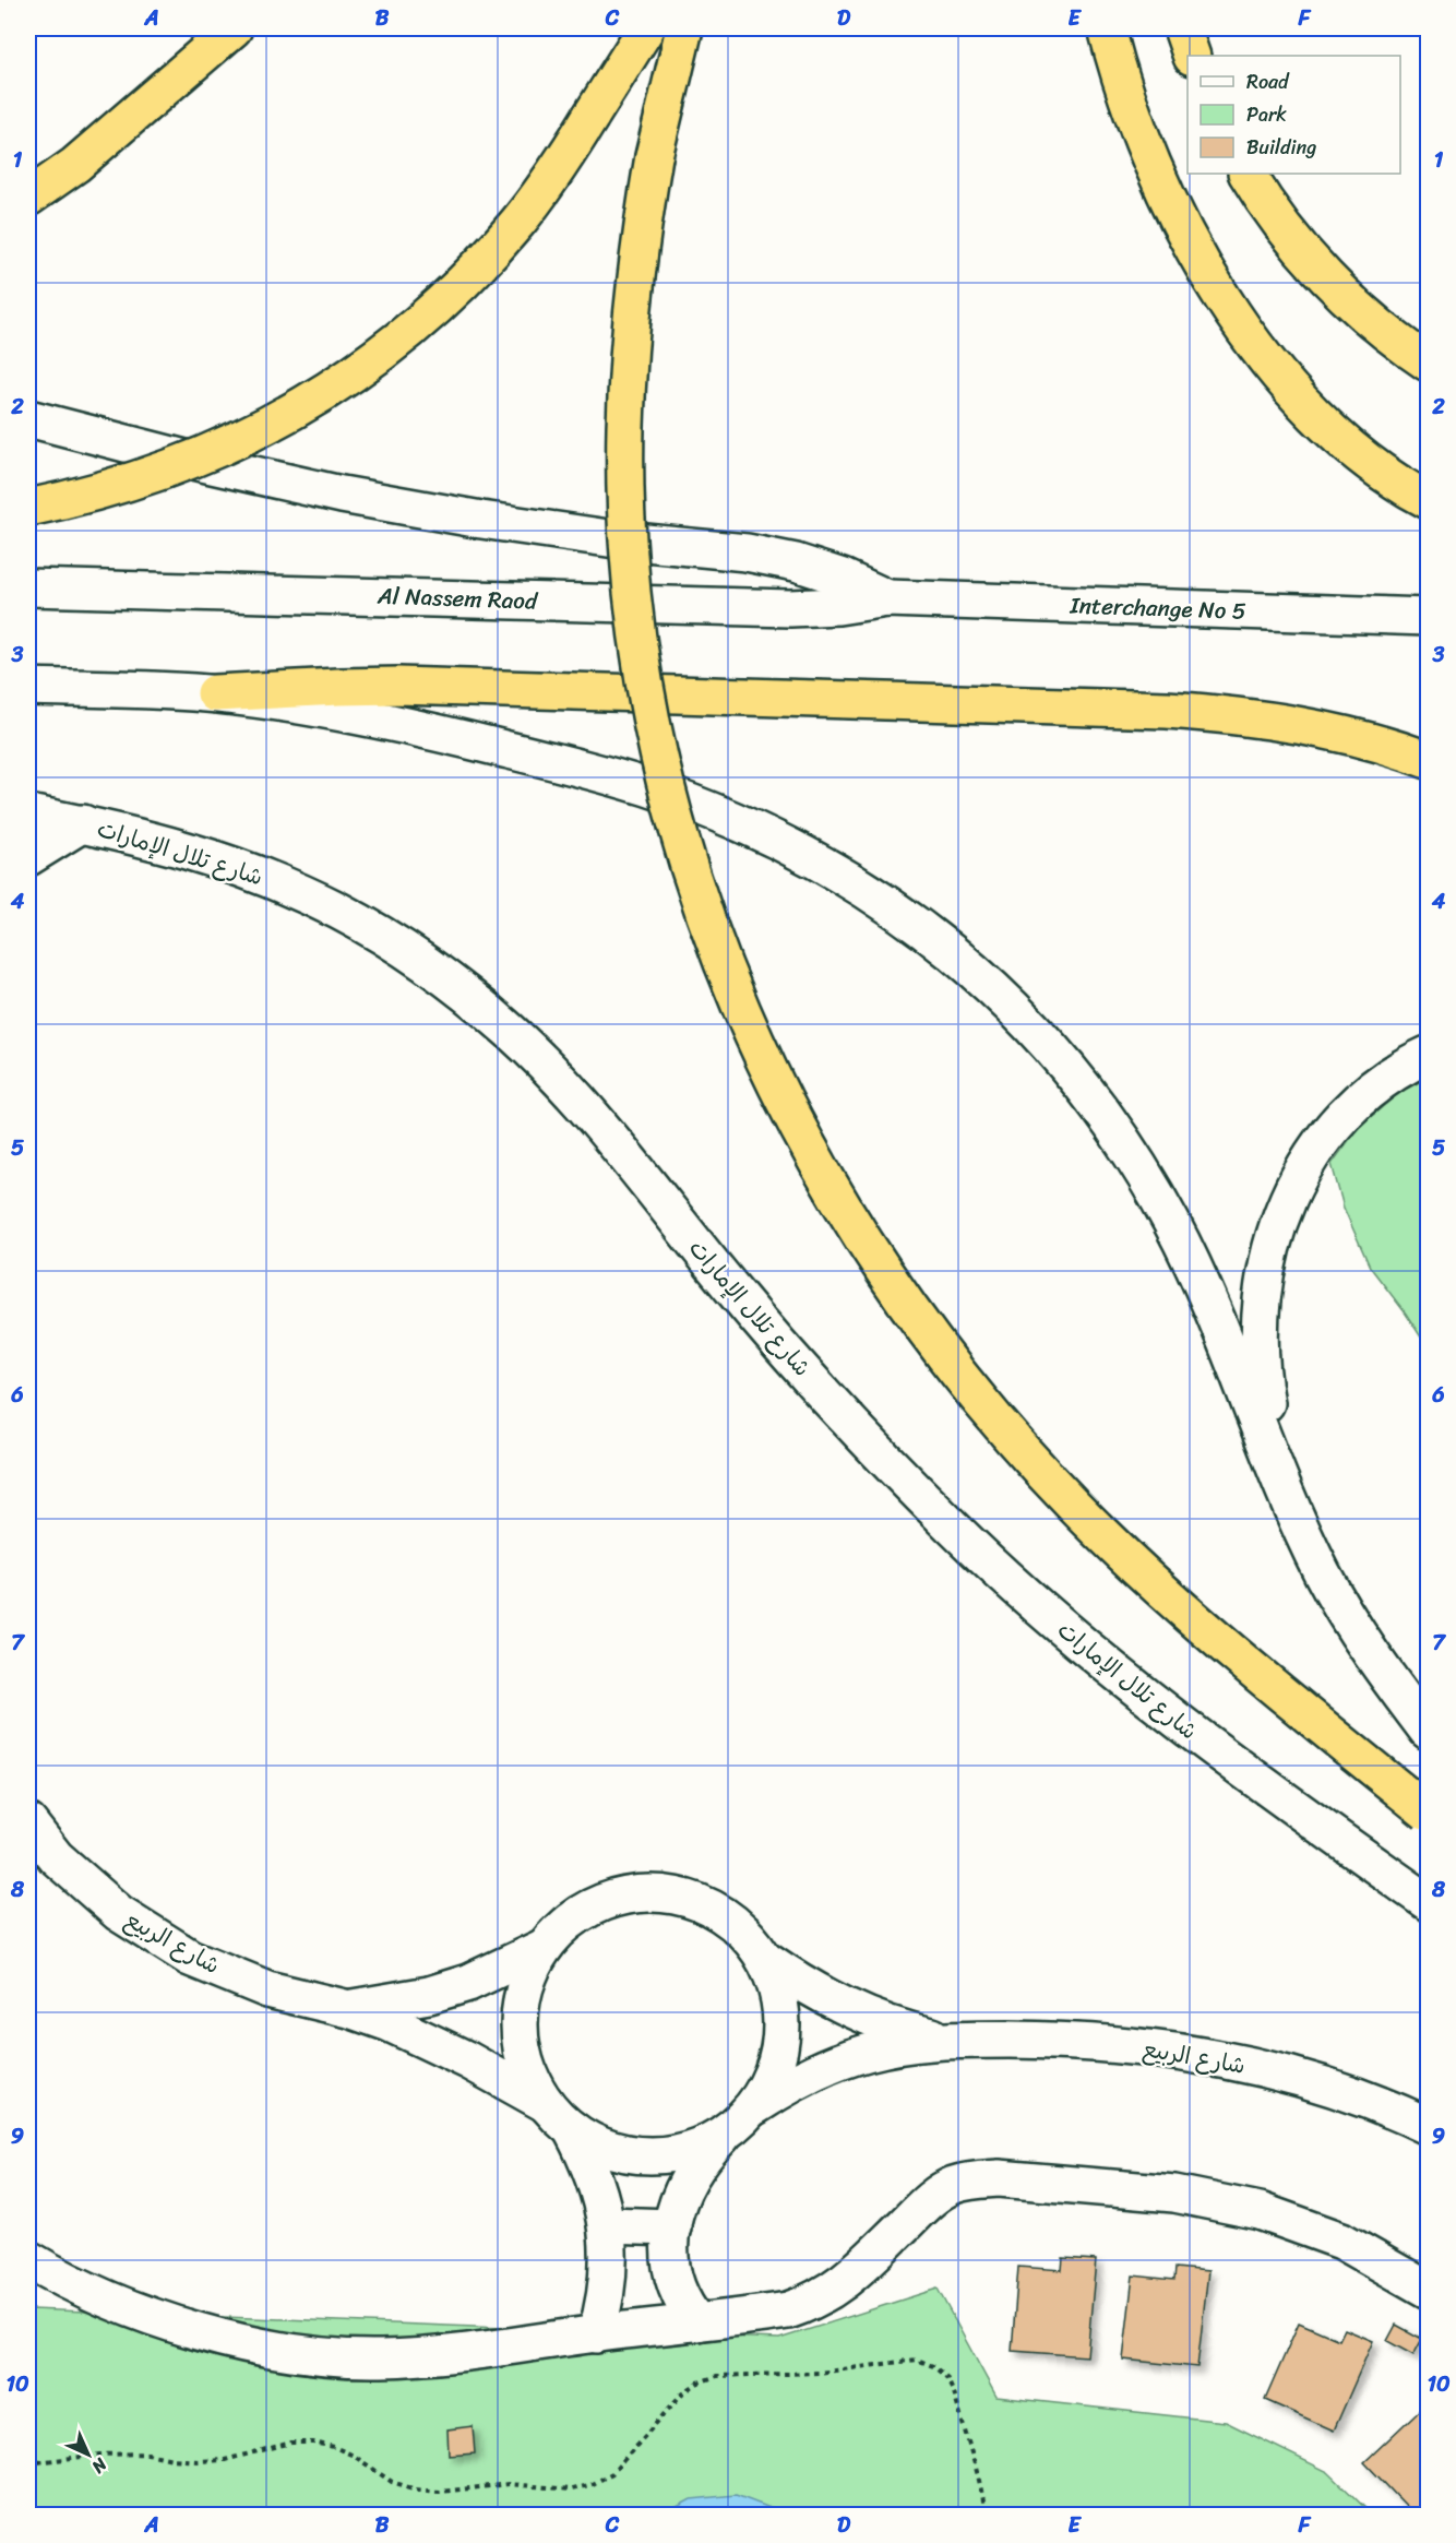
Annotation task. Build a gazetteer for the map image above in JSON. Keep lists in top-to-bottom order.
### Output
{
  "streets": {
    "main road": [
      "Al Nassem Raod",
      "Interchange No 5",
      "شارع تلال الإمارات",
      "شارع الربيع"
    ]
  },
  "crossings": [
    ["Al Nassem Raod", "Interchange No 5"]
  ],
  "legend": ["Road", "Park", "Building"],
  "north": "bottom right",
  "grid": {
    "columns": [
      "A",
      "B",
      "C",
      "D",
      "E",
      "F"
    ],
    "rows": [
      "1",
      "2",
      "3",
      "4",
      "5",
      "6",
      "7",
      "8",
      "9",
      "10"
    ]
  }
}
